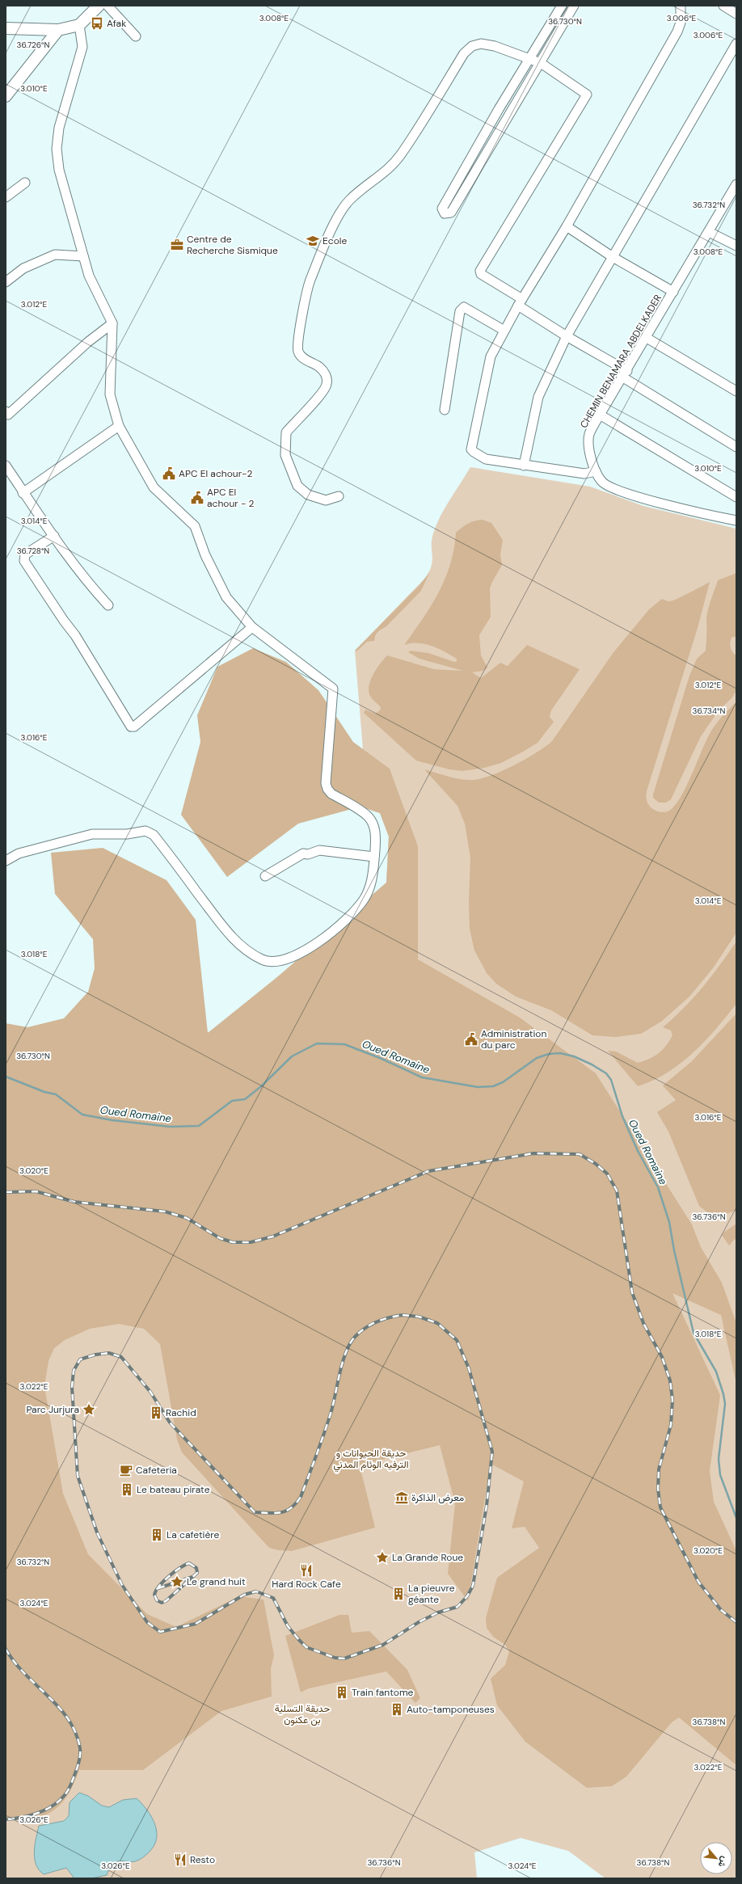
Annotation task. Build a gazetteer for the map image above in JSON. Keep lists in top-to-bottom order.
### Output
{
  "streets": {
    "street": ["CHEMIN BENAMARA ABDELKADER"]
  },
  "water": ["Oued Romaine"],
  "parks": ["حديقة الحيوانات و الترفيه الوئام المدني", "حديقة التسلية بن عكنون"],
  "places": {
    "bus stop": ["Afak"],
    "school or university": ["Ecole"],
    "office": ["Centre de Recherche Sismique"],
    "public building": ["APC El achour-2", "APC El achour - 2", "Administration du parc"],
    "place": ["Parc Jurjura", "La Grande Roue", "Le grand huit"],
    "building": [
      "Rachid",
      "Le bateau pirate",
      "La cafetière",
      "La pieuvre géante",
      "Train fantome",
      "Auto-tamponeuses"
    ],
    "cafe": ["Cafeteria"],
    "museum": ["معرض الذاكرة"],
    "restaurant": ["Hard Rock Cafe", "Resto"]
  },
  "north": "bottom right",
  "coordinates": [
    "3.008°E",
    "3.006°E",
    "36.730°N",
    "36.726°N",
    "3.010°E",
    "36.732°N",
    "3.012°E",
    "3.014°E",
    "36.728°N",
    "36.734°N",
    "3.016°E",
    "3.018°E",
    "3.020°E",
    "36.736°N",
    "3.022°E",
    "3.024°E",
    "36.738°N",
    "3.026°E"
  ]
}
